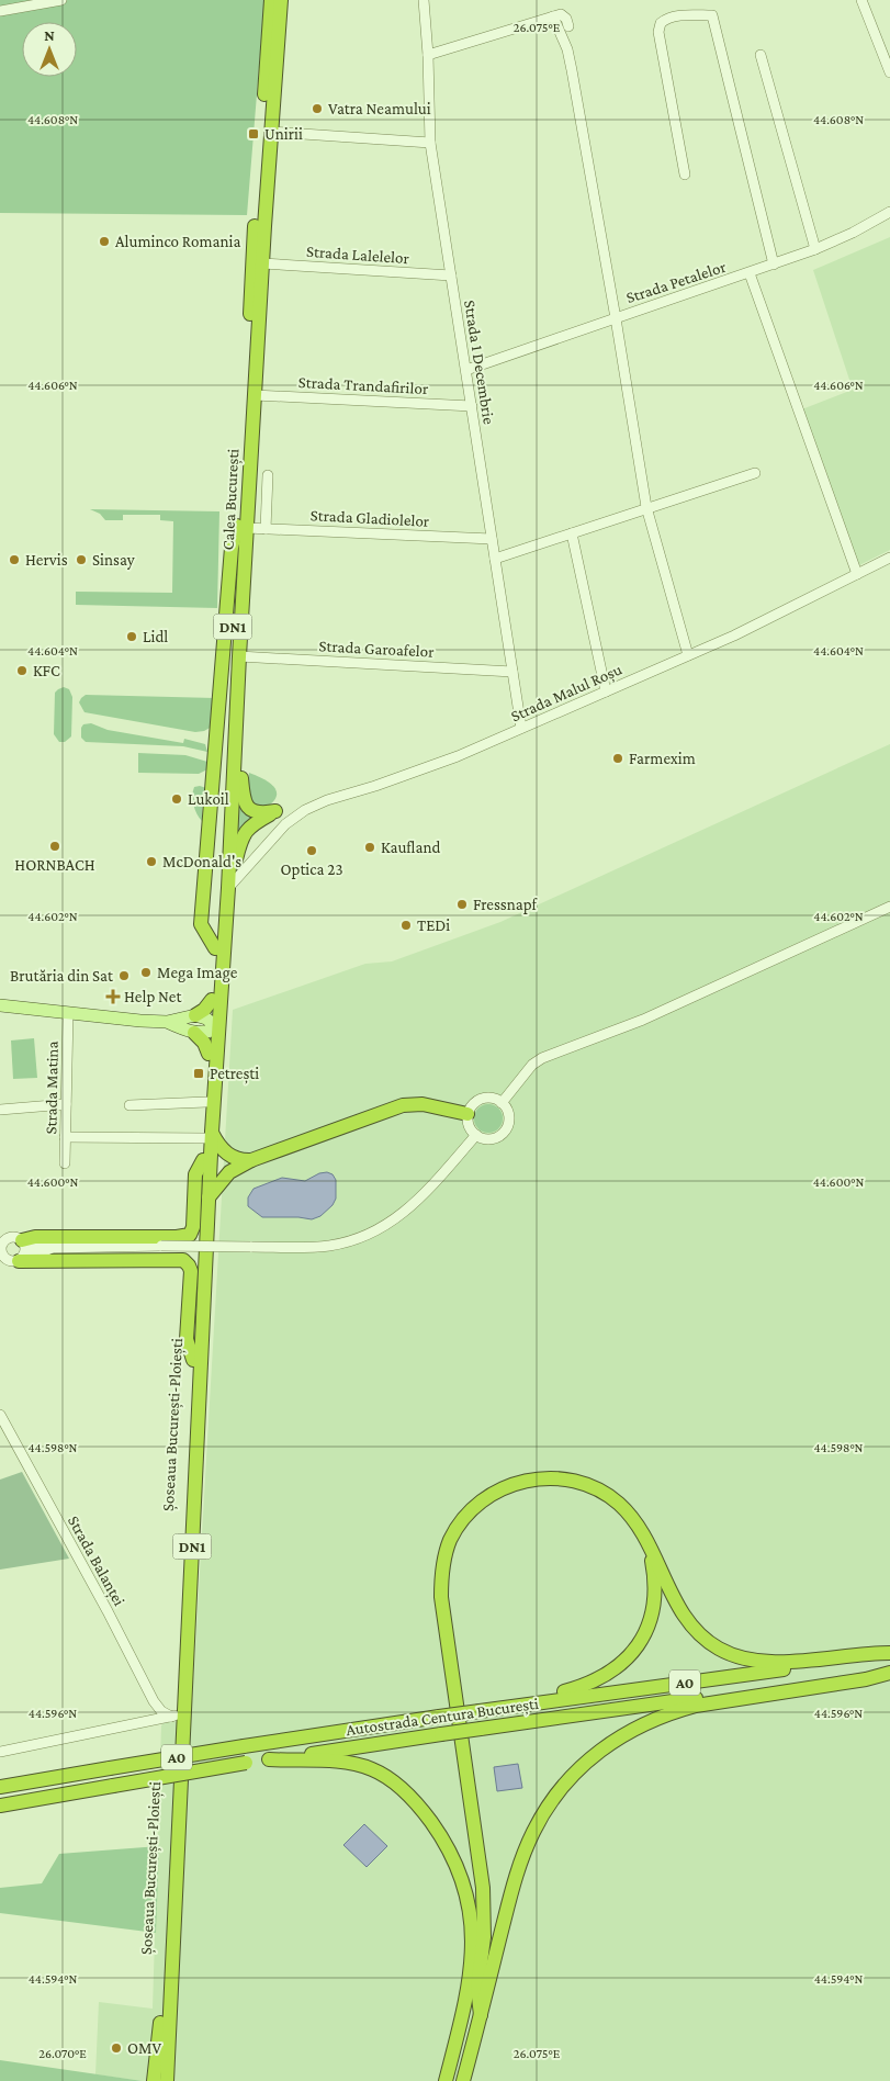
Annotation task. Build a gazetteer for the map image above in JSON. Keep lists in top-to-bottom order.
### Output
{
  "streets": {
    "highway": [
      "Calea București",
      "DN1",
      "Șoseaua București-Ploiești",
      "A0",
      "Autostrada Centura București"
    ],
    "street": [
      "Strada Lalelelor",
      "Strada Petalelor",
      "Strada 1 Decembrie",
      "Strada Trandafirilor",
      "Strada Gladiolelor",
      "Strada Garoafelor",
      "Strada Malul Roșu",
      "Strada Matina",
      "Strada Balanței"
    ]
  },
  "crossings": [
    ["Strada Lalelelor", "Strada 1 Decembrie"],
    ["Strada Lalelelor", "Calea București"],
    ["Strada Petalelor", "Strada 1 Decembrie"],
    ["Strada 1 Decembrie", "Strada Trandafirilor"],
    ["Strada 1 Decembrie", "Strada Gladiolelor"],
    ["Strada 1 Decembrie", "Strada Garoafelor"],
    ["Strada 1 Decembrie", "Strada Malul Roșu"],
    ["Strada Trandafirilor", "Calea București"],
    ["Calea București", "Strada Gladiolelor"],
    ["Calea București", "DN1"],
    ["Calea București", "Strada Garoafelor"],
    ["Calea București", "Strada Malul Roșu"],
    ["Calea București", "Șoseaua București-Ploiești"],
    ["Strada Gladiolelor", "DN1"],
    ["DN1", "Șoseaua București-Ploiești"],
    ["Șoseaua București-Ploiești", "Strada Balanței"]
  ],
  "places": {
    "other": [
      "Vatra Neamului",
      "Aluminco Romania",
      "Hervis",
      "Sinsay",
      "Lidl",
      "KFC",
      "Farmexim",
      "Lukoil",
      "HORNBACH",
      "Kaufland",
      "Optica 23",
      "McDonald's",
      "Fressnapf",
      "TEDi",
      "Mega Image",
      "Brutăria din Sat",
      "OMV"
    ],
    "transit": ["Unirii", "Petrești"],
    "health": ["Help Net"]
  },
  "north": "top",
  "coordinates": [
    "26.075°E",
    "44.608°N",
    "44.606°N",
    "44.604°N",
    "44.602°N",
    "44.600°N",
    "44.598°N",
    "44.596°N",
    "44.594°N",
    "26.070°E"
  ]
}
